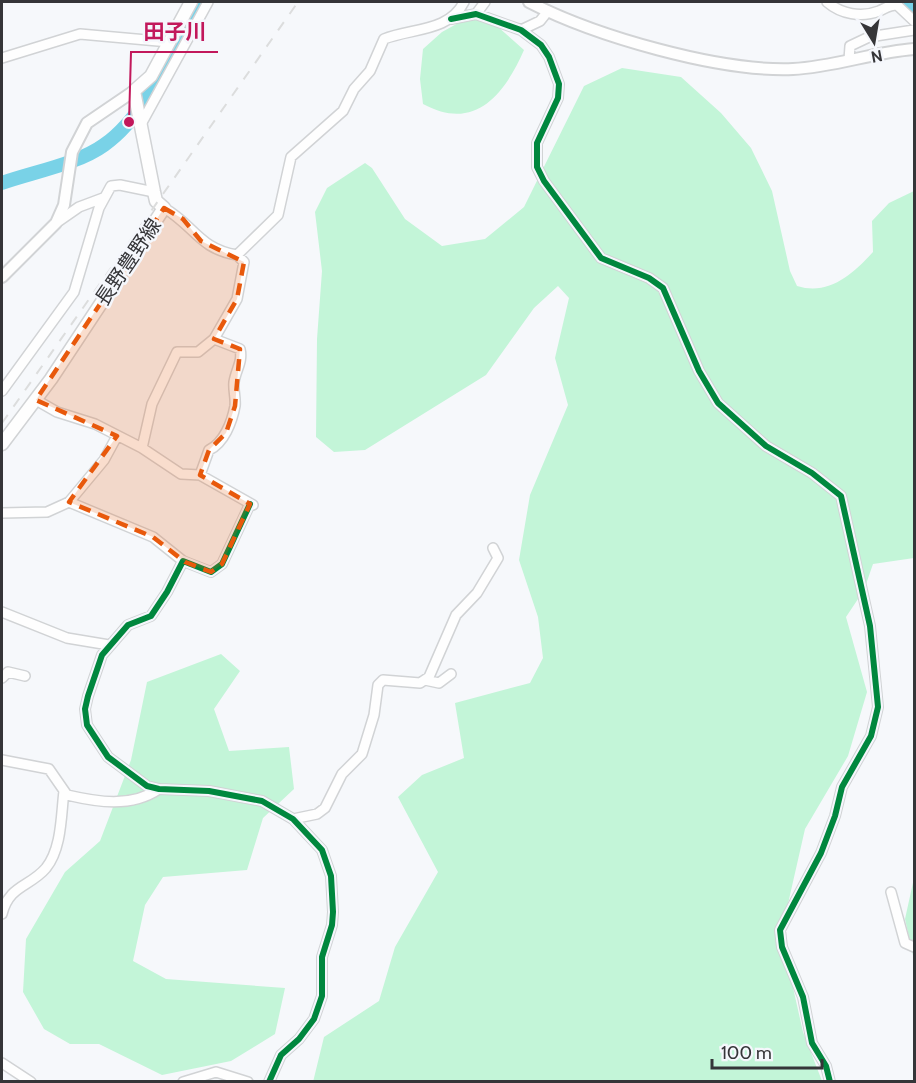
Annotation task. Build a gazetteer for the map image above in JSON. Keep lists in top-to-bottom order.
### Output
{
  "streets": {
    "main road": ["長野豊野線"]
  },
  "places": ["田子川"],
  "scale_bar": "100 m",
  "north": "bottom"
}
